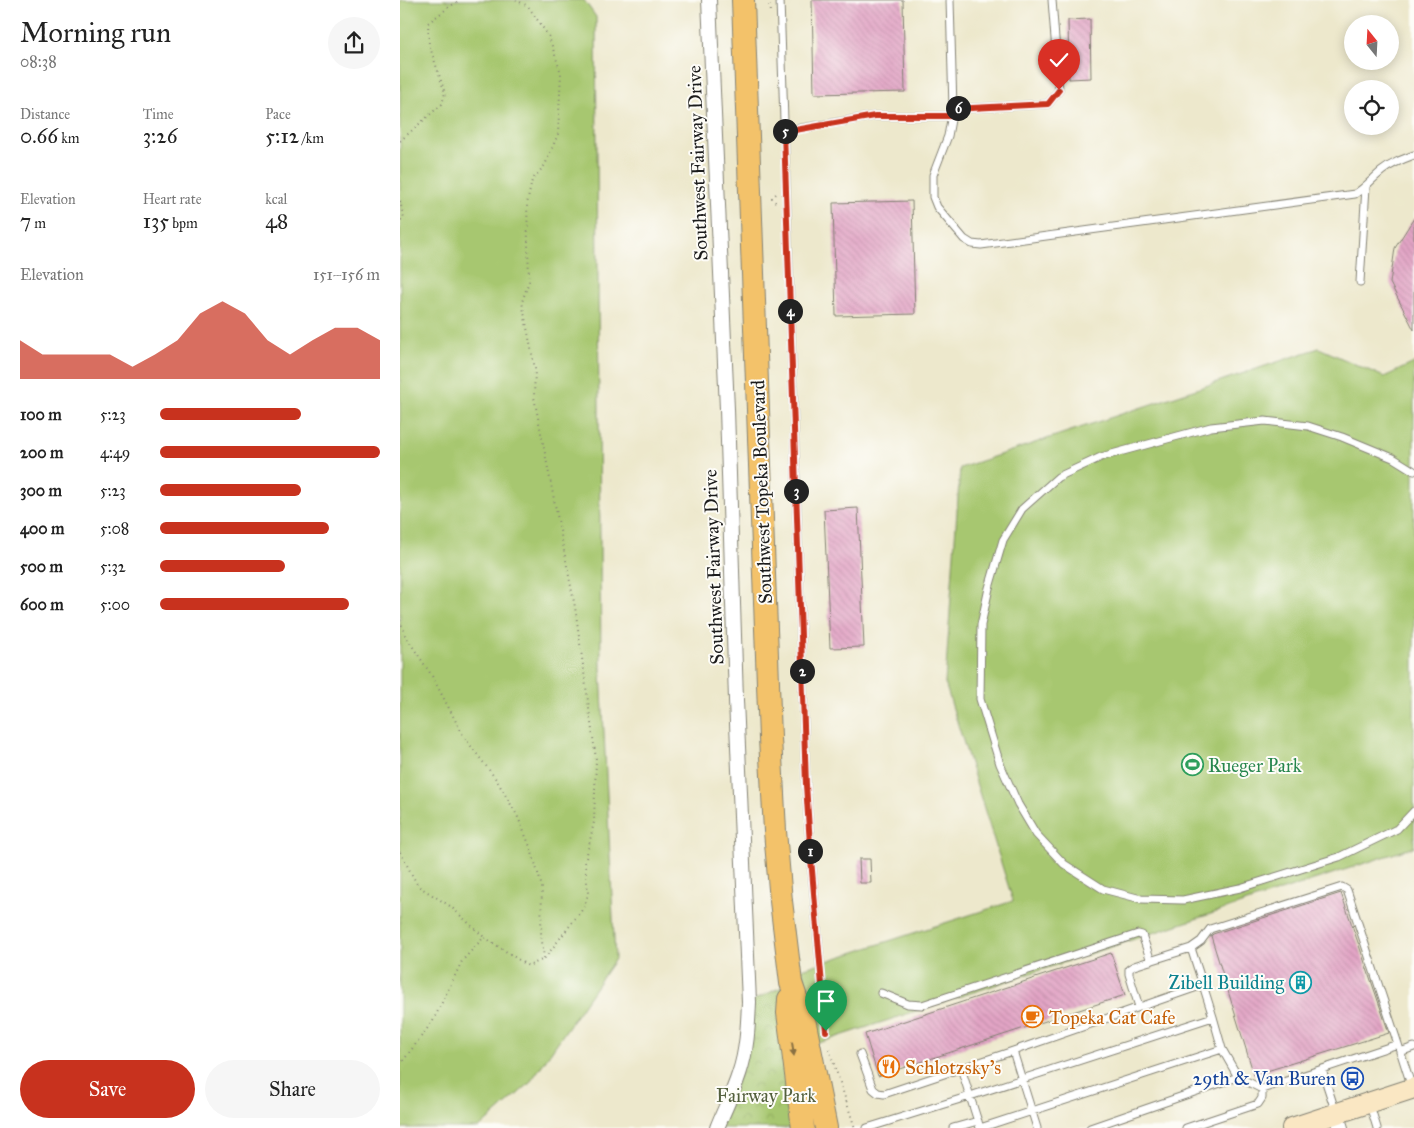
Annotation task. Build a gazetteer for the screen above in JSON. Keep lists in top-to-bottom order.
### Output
{
  "streets": {
    "main road": ["Southwest Topeka Boulevard"],
    "street": ["Southwest Fairway Drive"]
  },
  "parks": ["Fairway Park"],
  "places": {
    "sports": ["Rueger Park"],
    "building": ["Zibell Building"],
    "cafe": ["Topeka Cat Cafe"],
    "restaurant": ["Schlotzsky's"],
    "bus stop": ["29th & Van Buren"]
  },
  "north": "top",
  "page": {
    "heading": ["Morning run", "08:38"],
    "stats": [
      ["Distance", "0.66 km"],
      ["Time", "3:26"],
      ["Pace", "5:12 /km"],
      ["Elevation", "7 m"],
      ["Heart rate", "135 bpm"],
      ["kcal", "48"]
    ],
    "pins": [
      "6",
      "5",
      "4",
      "3",
      "2",
      "1"
    ],
    "chart": ["Elevation", "151–156 m"],
    "list": [
      {
        "name": "100 m",
        "note": "5:23"
      },
      {
        "name": "200 m",
        "note": "4:49"
      },
      {
        "name": "300 m",
        "note": "5:23"
      },
      {
        "name": "400 m",
        "note": "5:08"
      },
      {
        "name": "500 m",
        "note": "5:32"
      },
      {
        "name": "600 m",
        "note": "5:00"
      }
    ],
    "buttons": ["Save", "Share"]
  }
}
